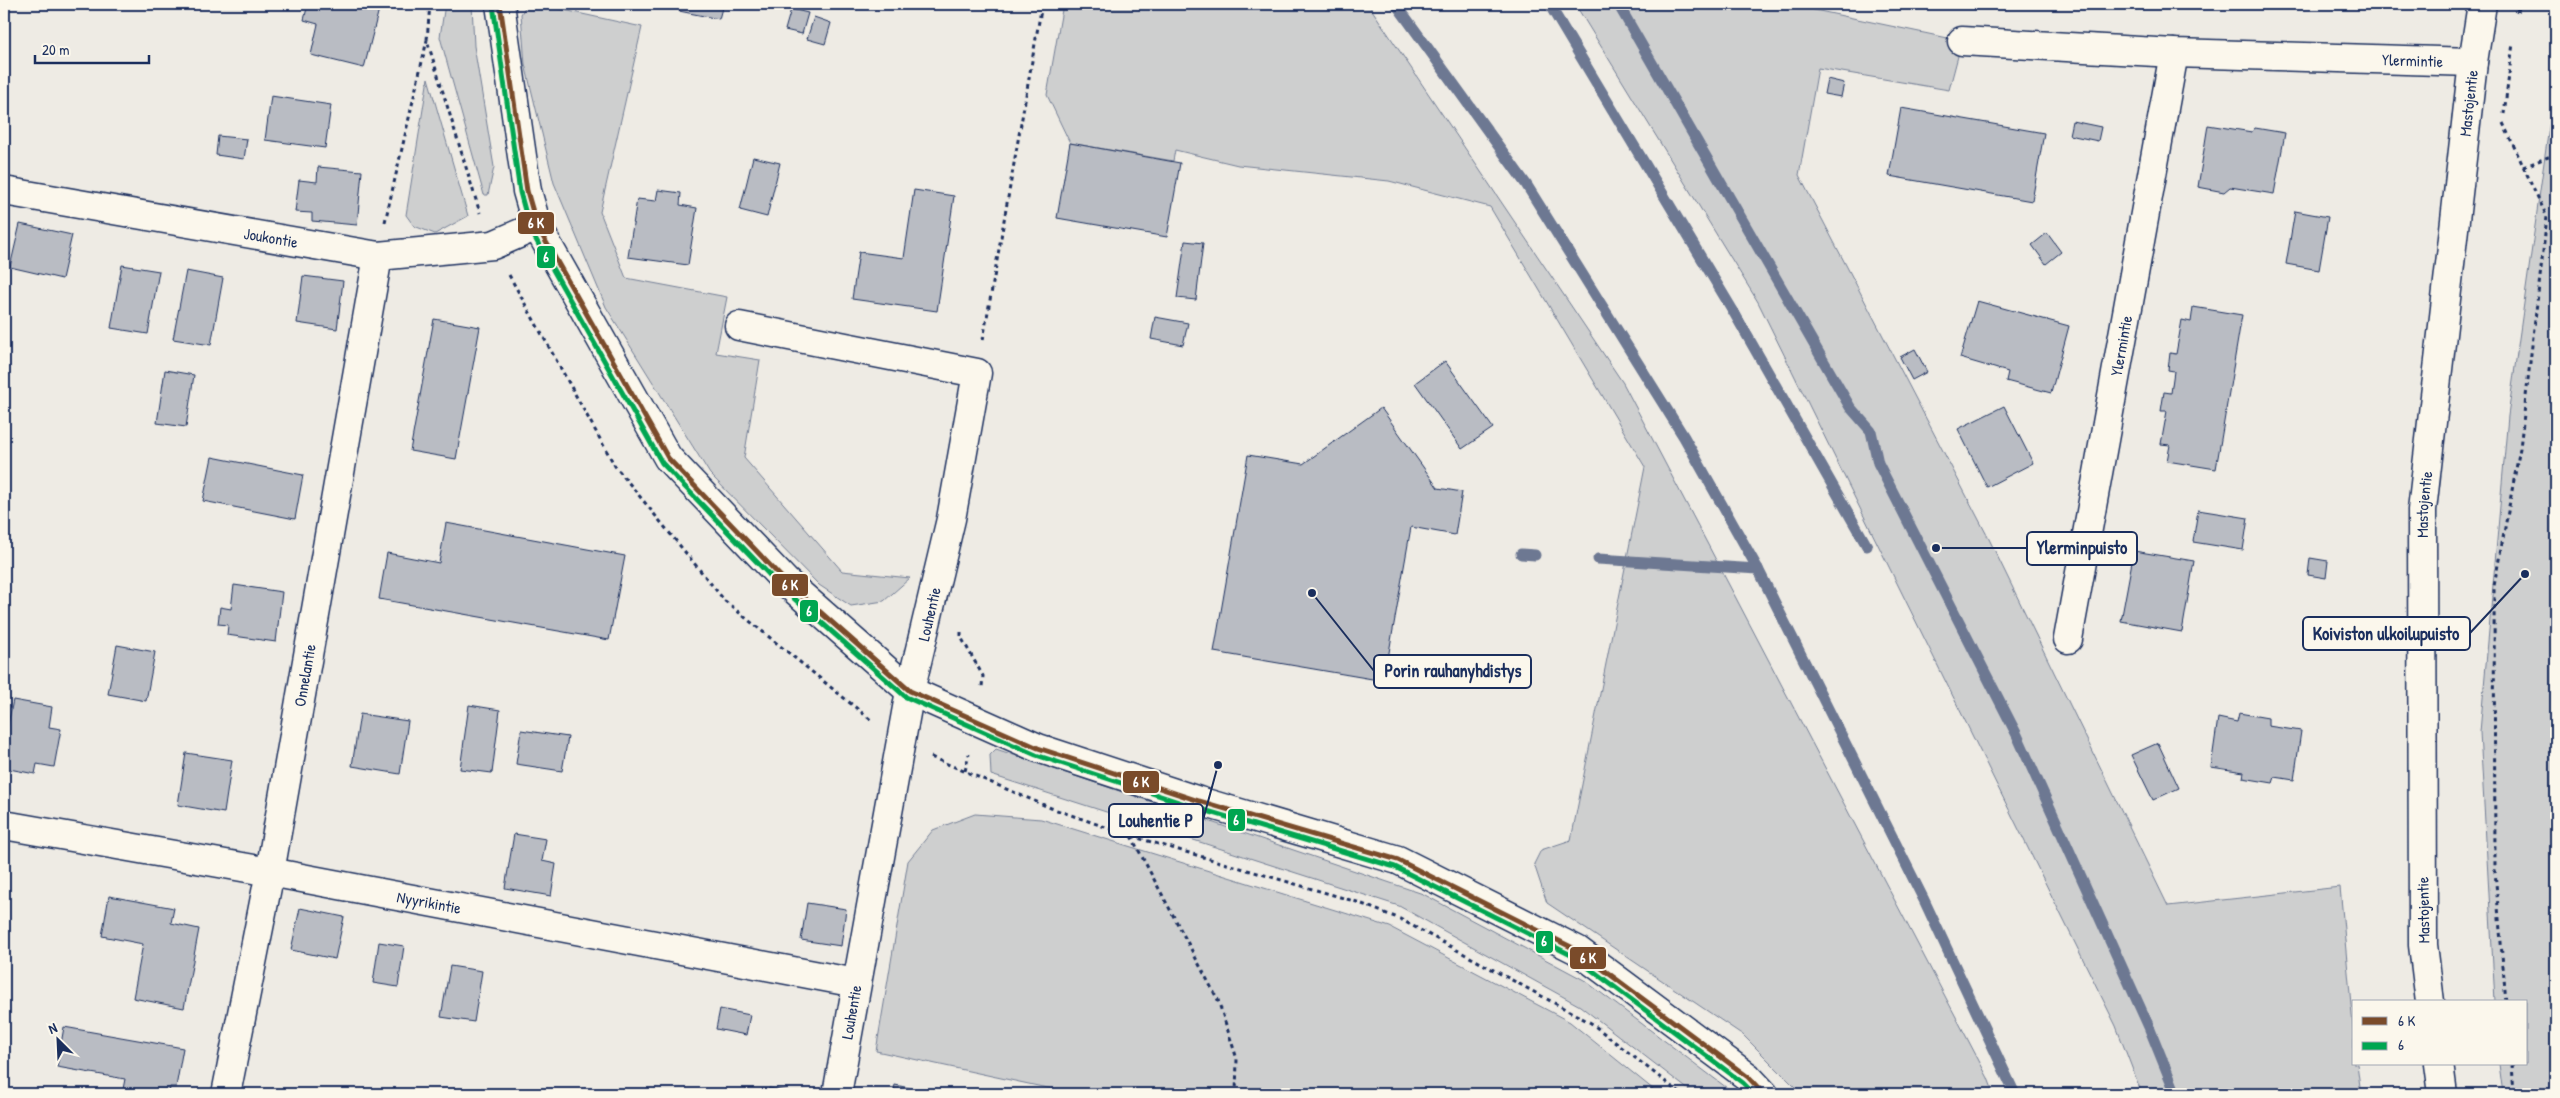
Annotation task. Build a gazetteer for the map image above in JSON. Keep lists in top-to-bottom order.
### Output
{
  "streets": {
    "street": [
      "Ylermintie",
      "Mastojentie",
      "Joukontie",
      "Louhentie",
      "Onnelantie",
      "Nyyrikintie"
    ]
  },
  "crossings": [
    ["Ylermintie", "Mastojentie"],
    ["Joukontie", "Onnelantie"],
    ["Louhentie", "Nyyrikintie"],
    ["Onnelantie", "Nyyrikintie"]
  ],
  "places": [
    "Ylerminpuisto",
    "Koiviston ulkoilupuisto",
    "Porin rauhanyhdistys",
    "Louhentie P"
  ],
  "lines": ["transit line 6"],
  "legend": ["6 K", "6"],
  "scale_bar": "20 m",
  "north": "top left"
}
